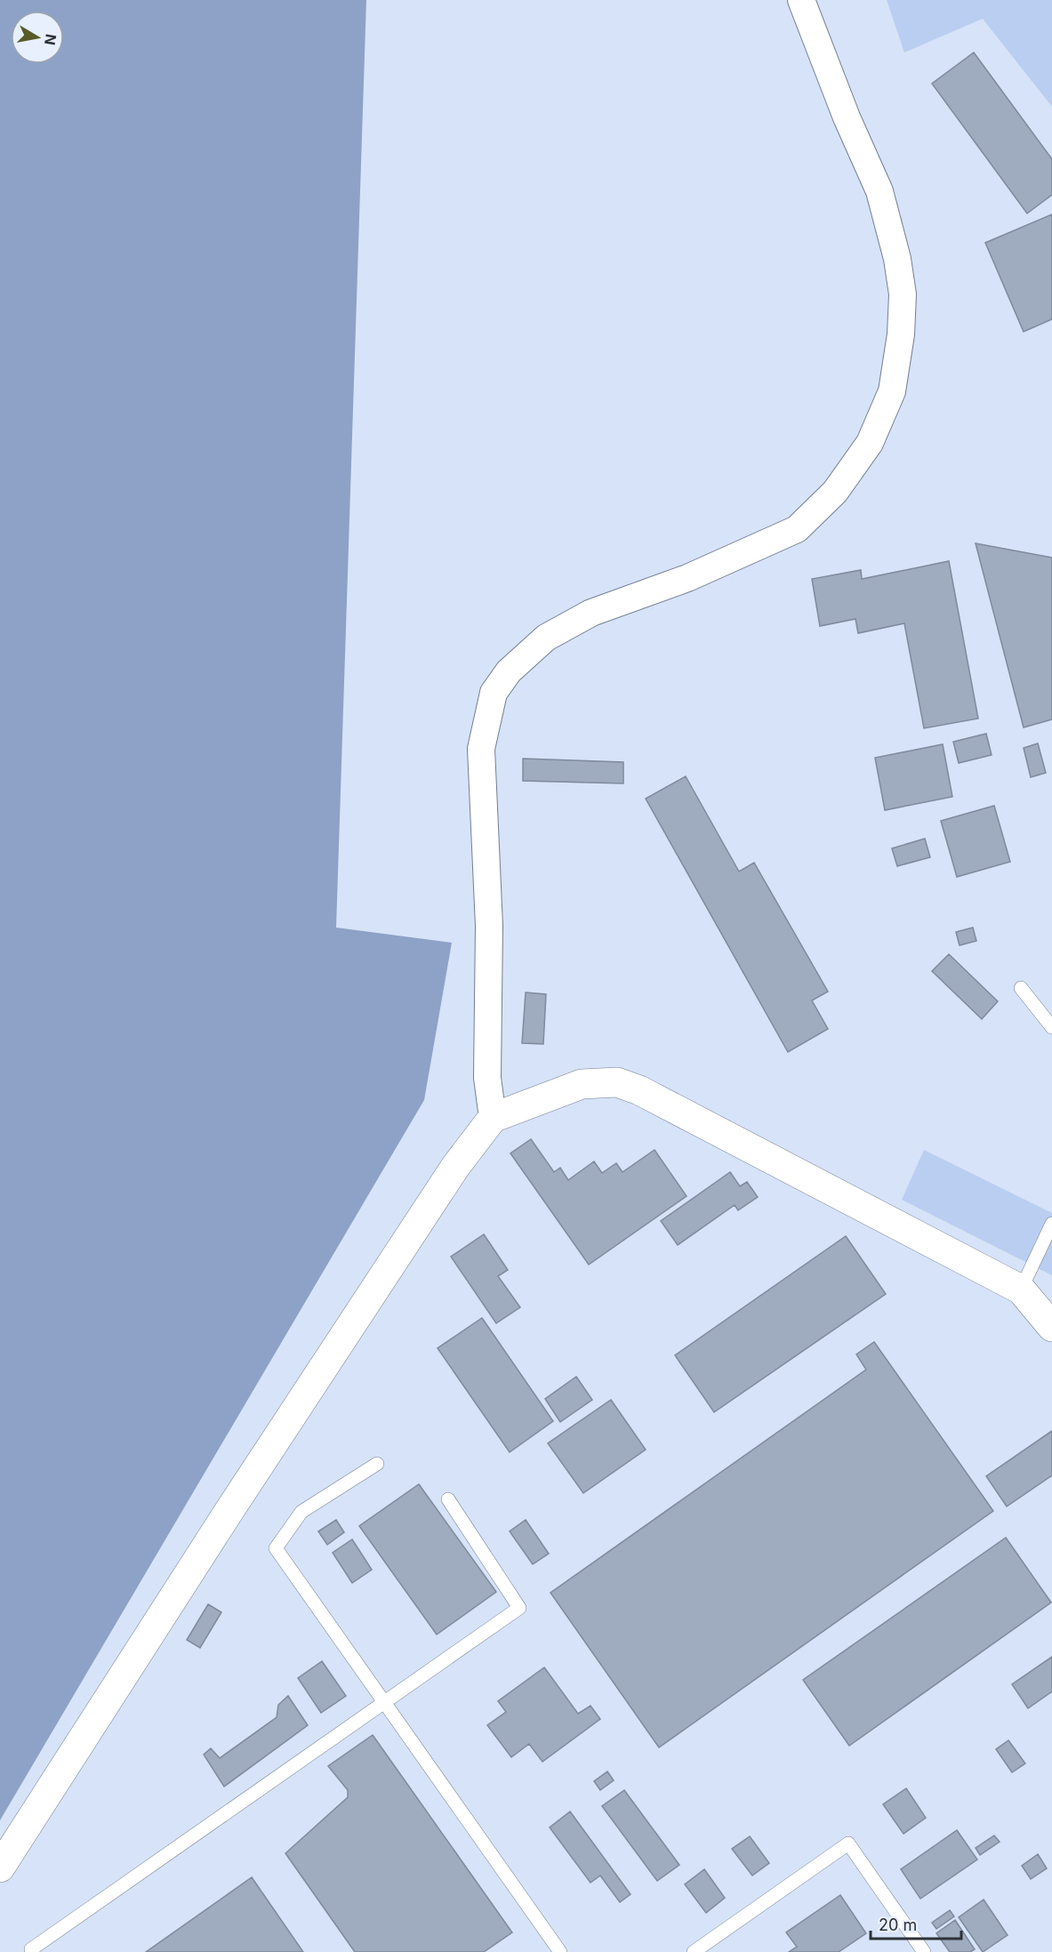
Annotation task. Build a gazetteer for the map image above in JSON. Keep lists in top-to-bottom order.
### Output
{
  "scale_bar": "20 m",
  "north": "right"
}
